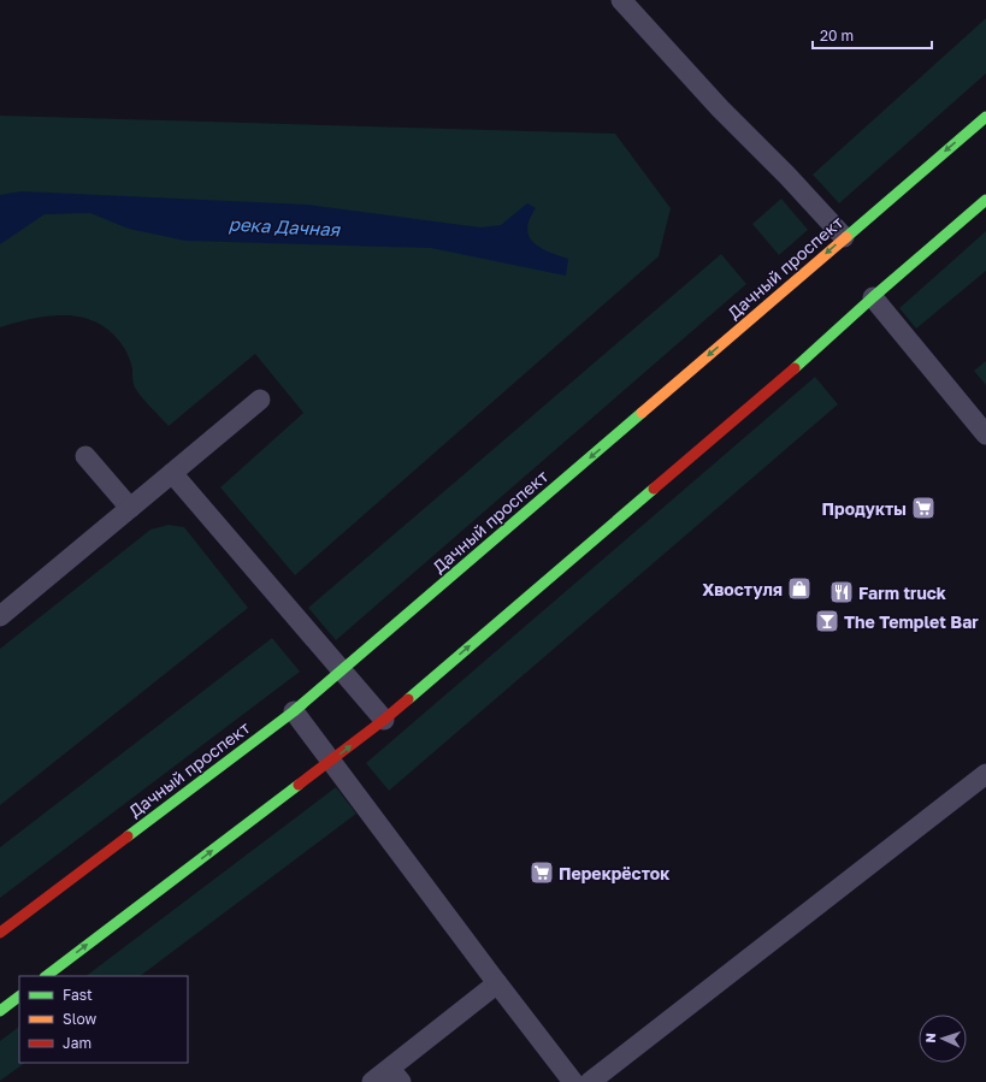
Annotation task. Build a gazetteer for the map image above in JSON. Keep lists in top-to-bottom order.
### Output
{
  "streets": {
    "main road": ["Дачный проспект"]
  },
  "water": ["река Дачная"],
  "places": {
    "supermarket": ["Продукты", "Перекрёсток"],
    "shop": ["Хвостуля"],
    "restaurant": ["Farm truck"],
    "bar": ["The Templet Bar"]
  },
  "legend": ["Fast", "Slow", "Jam"],
  "scale_bar": "20 m",
  "north": "left"
}
